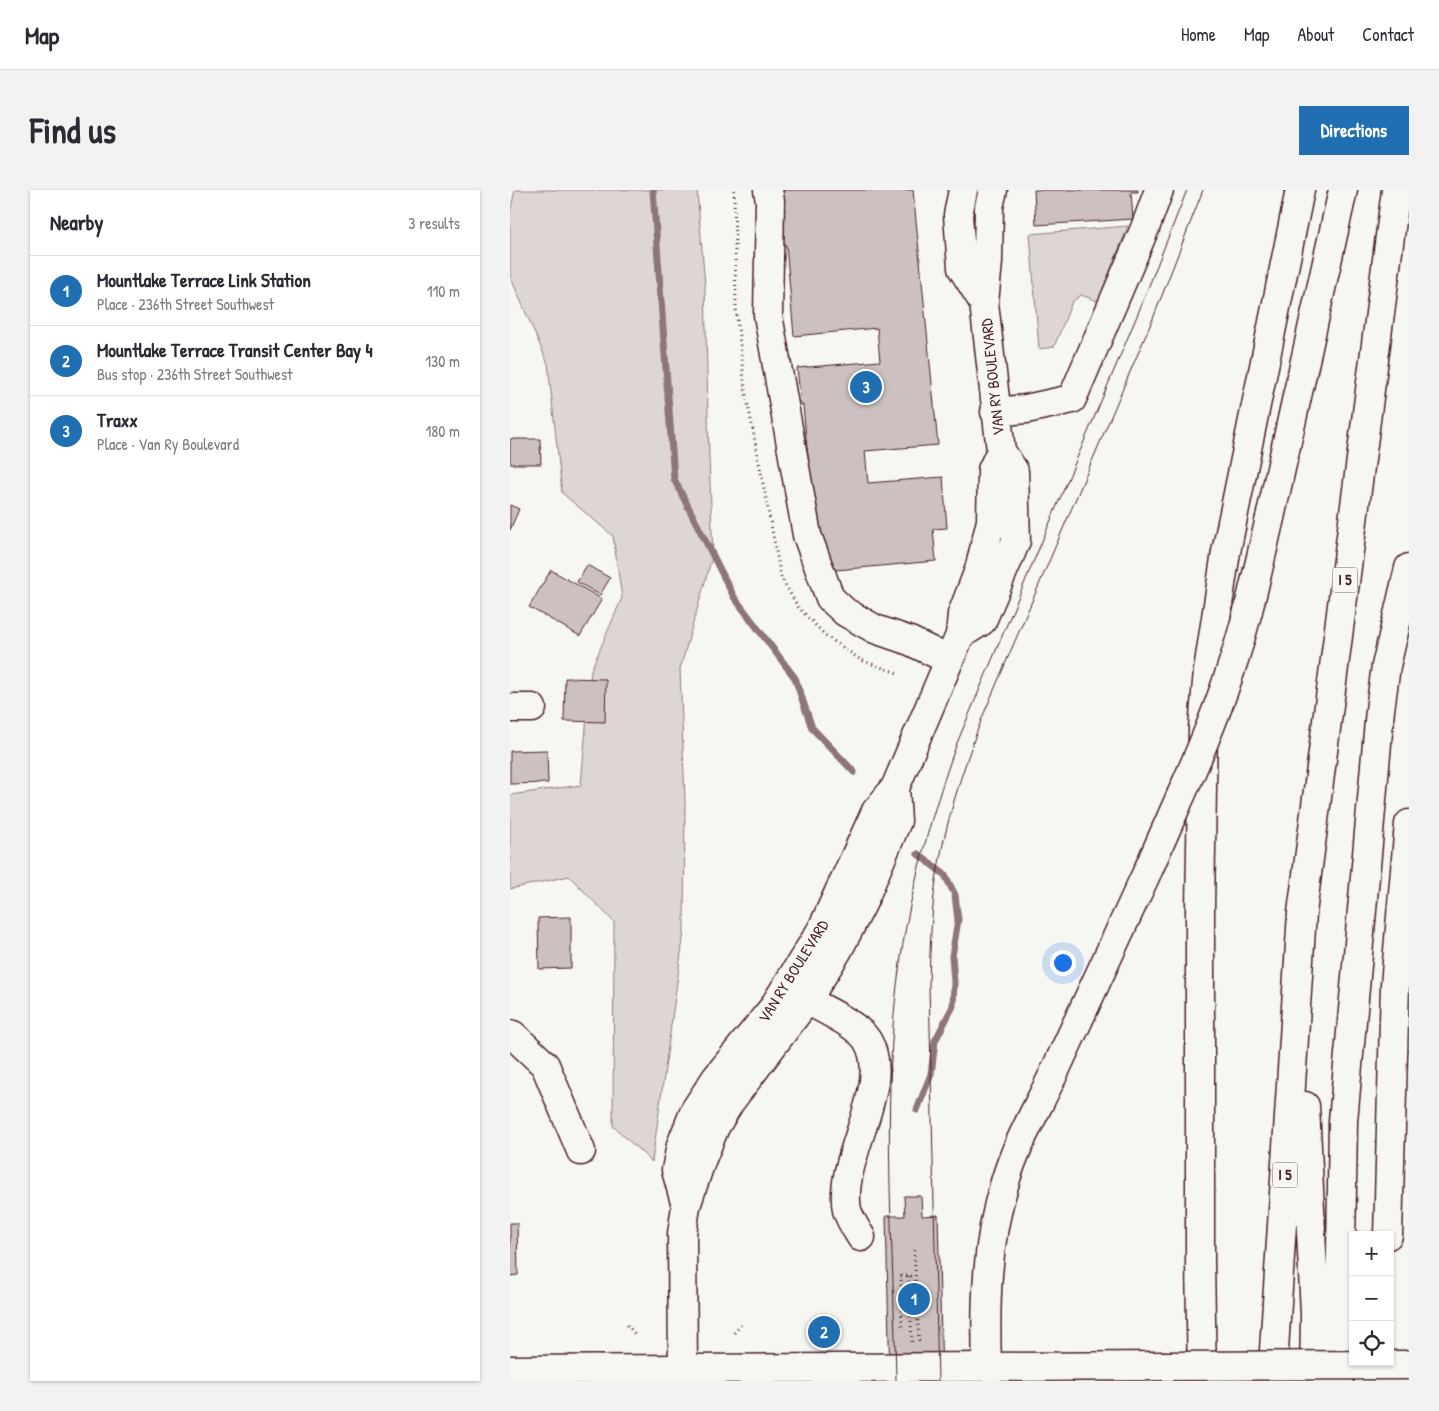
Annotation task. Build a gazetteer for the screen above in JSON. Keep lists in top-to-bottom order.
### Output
{
  "streets": {
    "main road": ["VAN RY BOULEVARD", "I 5"]
  },
  "page": {
    "header": "Map",
    "nav": [
      "Home",
      "Map",
      "About",
      "Contact"
    ],
    "buttons": "Directions",
    "title": "Find us",
    "heading": ["Nearby", "3 results"],
    "list": [
      {
        "mark": "1",
        "name": "Mountlake Terrace Link Station",
        "note": "Place · 236th Street Southwest",
        "value": "110 m"
      },
      {
        "mark": "2",
        "name": "Mountlake Terrace Transit Center Bay 4",
        "note": "Bus stop · 236th Street Southwest",
        "value": "130 m"
      },
      {
        "mark": "3",
        "name": "Traxx",
        "note": "Place · Van Ry Boulevard",
        "value": "180 m"
      }
    ],
    "pins": ["3", "1", "2"],
    "map_buttons": ["+", "−"]
  }
}
